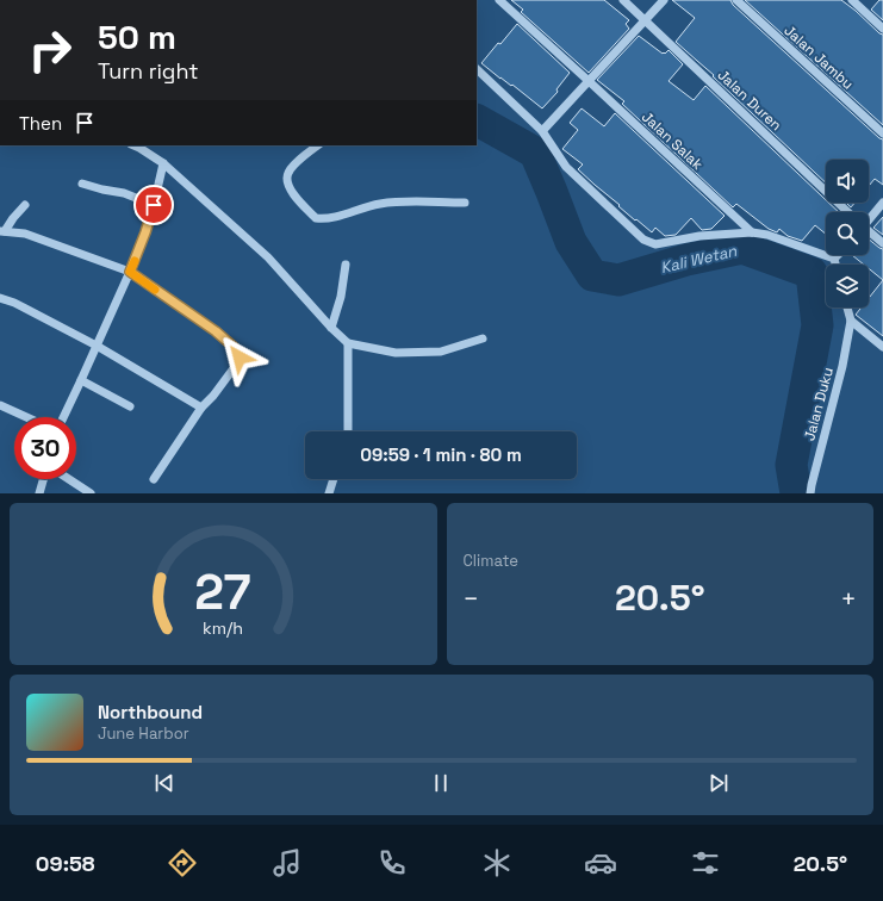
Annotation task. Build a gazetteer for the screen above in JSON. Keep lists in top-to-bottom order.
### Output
{
  "streets": {
    "street": [
      "Jalan Jambu",
      "Jalan Duren",
      "Jalan Salak",
      "Jalan Duku"
    ]
  },
  "water": ["Kali Wetan"],
  "page": {
    "turn": ["50 m", "Turn right"],
    "then": "Then",
    "limit": "30",
    "trip": "09:59 · 1 min · 80 m",
    "tile": "Climate",
    "heat": ["−", "20.5°", "+"],
    "song": ["Northbound", "June Harbor"],
    "tabs": ["09:58", "20.5°"],
    "gauge": ["27", "km/h"]
  }
}
